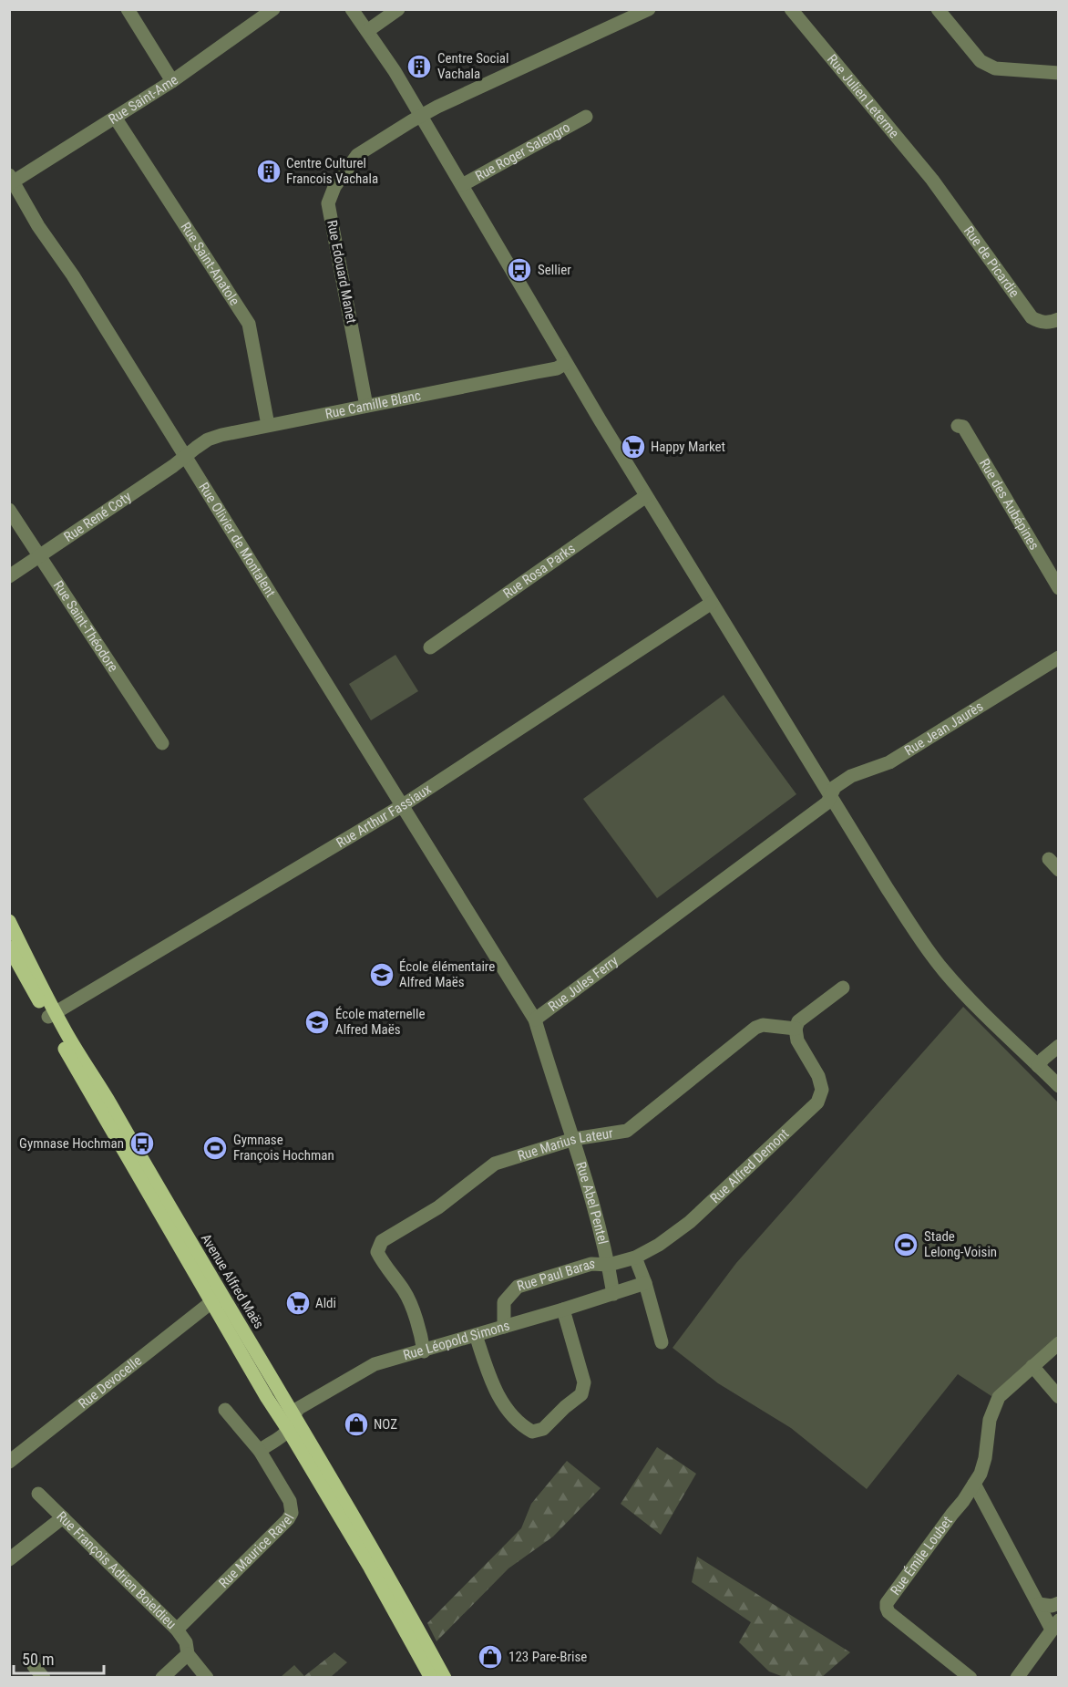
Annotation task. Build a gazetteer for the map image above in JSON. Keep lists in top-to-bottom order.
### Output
{
  "streets": {
    "main road": ["Avenue Alfred Maës"],
    "street": [
      "Rue Julien Leterme",
      "Rue Saint-Ame",
      "Rue Roger Salengro",
      "Rue de Picardie",
      "Rue Saint-Anatole",
      "Rue Edouard Manet",
      "Rue Camille Blanc",
      "Rue des Aubépines",
      "Rue René Coty",
      "Rue Olivier de Montalent",
      "Rue Rosa Parks",
      "Rue Saint-Théodore",
      "Rue Jean Jaurès",
      "Rue Arthur Fassiaux",
      "Rue Jules Ferry",
      "Rue Marius Lateur",
      "Rue Alfred Demont",
      "Rue Abel Pentel",
      "Rue Paul Baras",
      "Rue Léopold Simons",
      "Rue Devocelle",
      "Rue Maurice Ravel",
      "Rue Émile Loubet",
      "Rue François Adrien Boieldieu"
    ]
  },
  "crossings": [
    ["Rue Julien Leterme", "Rue de Picardie"],
    ["Rue Saint-Ame", "Rue Saint-Anatole"],
    ["Rue Saint-Ame", "Rue Olivier de Montalent"],
    ["Rue Saint-Anatole", "Rue Camille Blanc"],
    ["Rue Edouard Manet", "Rue Camille Blanc"],
    ["Rue Camille Blanc", "Rue René Coty"],
    ["Rue Camille Blanc", "Rue Olivier de Montalent"],
    ["Rue René Coty", "Rue Olivier de Montalent"],
    ["Rue René Coty", "Rue Saint-Théodore"],
    ["Rue Olivier de Montalent", "Rue Arthur Fassiaux"],
    ["Rue Olivier de Montalent", "Rue Jules Ferry"],
    ["Rue Jean Jaurès", "Rue Jules Ferry"],
    ["Rue Arthur Fassiaux", "Rue Jules Ferry"],
    ["Rue Arthur Fassiaux", "Avenue Alfred Maës"],
    ["Rue Jules Ferry", "Rue Abel Pentel"],
    ["Rue Marius Lateur", "Rue Alfred Demont"],
    ["Rue Marius Lateur", "Rue Abel Pentel"],
    ["Rue Marius Lateur", "Rue Léopold Simons"],
    ["Rue Alfred Demont", "Rue Abel Pentel"],
    ["Rue Alfred Demont", "Rue Paul Baras"],
    ["Rue Abel Pentel", "Rue Paul Baras"],
    ["Rue Abel Pentel", "Rue Léopold Simons"],
    ["Rue Paul Baras", "Rue Léopold Simons"],
    ["Avenue Alfred Maës", "Rue Léopold Simons"],
    ["Avenue Alfred Maës", "Rue Devocelle"],
    ["Rue Maurice Ravel", "Rue François Adrien Boieldieu"]
  ],
  "places": {
    "building": ["Centre Social Vachala", "Centre Culturel Francois Vachala"],
    "bus stop": ["Sellier", "Gymnase Hochman"],
    "supermarket": ["Happy Market", "Aldi"],
    "school or university": ["École élémentaire Alfred Maës", "École maternelle Alfred Maës"],
    "sports": ["Gymnase François Hochman", "Stade Lelong-Voisin"],
    "shop": ["NOZ", "123 Pare-Brise"]
  },
  "scale_bar": "50 m"
}
